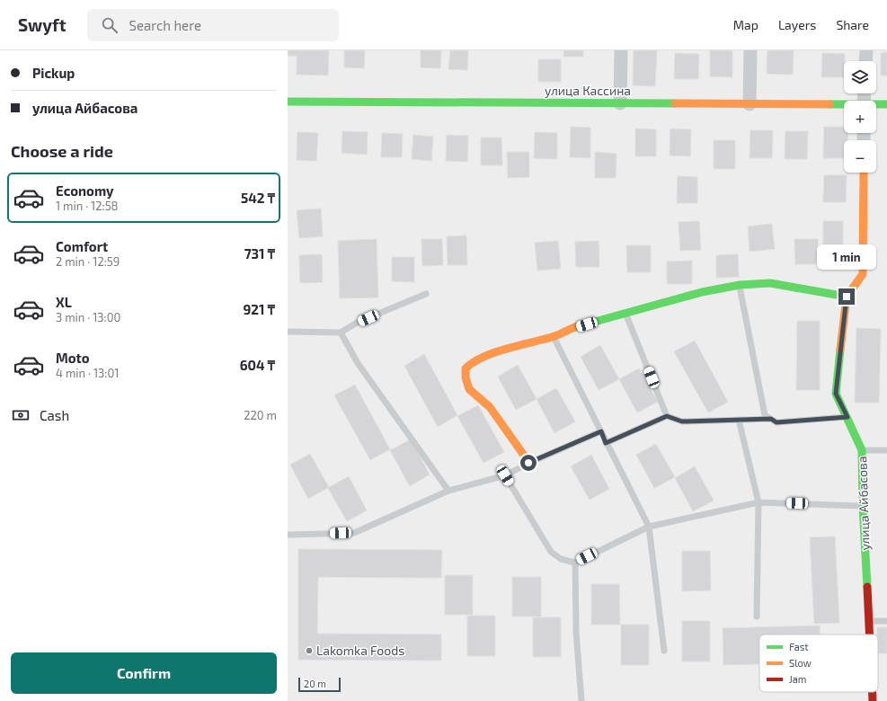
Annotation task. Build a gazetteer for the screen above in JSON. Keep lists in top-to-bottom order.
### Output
{
  "streets": {
    "street": ["улица Кассина", "улица Айбасова"]
  },
  "places": ["Lakomka Foods"],
  "legend": ["Fast", "Slow", "Jam"],
  "scale_bar": "20 m",
  "page": {
    "header": "Swyft",
    "search": "Search here",
    "nav": ["Map", "Layers", "Share"],
    "banner": ["Pickup", "улица Айбасова"],
    "map_buttons": ["+", "−"],
    "heading": "Choose a ride",
    "list": [
      {
        "name": "Economy",
        "note": "1 min · 12:58",
        "value": "542 ₸"
      },
      {
        "name": "Comfort",
        "note": "2 min · 12:59",
        "value": "731 ₸"
      },
      {
        "name": "XL",
        "note": "3 min · 13:00",
        "value": "921 ₸"
      },
      {
        "name": "Moto",
        "note": "4 min · 13:01",
        "value": "604 ₸"
      }
    ],
    "bubble": "1 min",
    "pay": ["Cash", "220 m"],
    "buttons": "Confirm",
    "scale": "20 m"
  }
}
